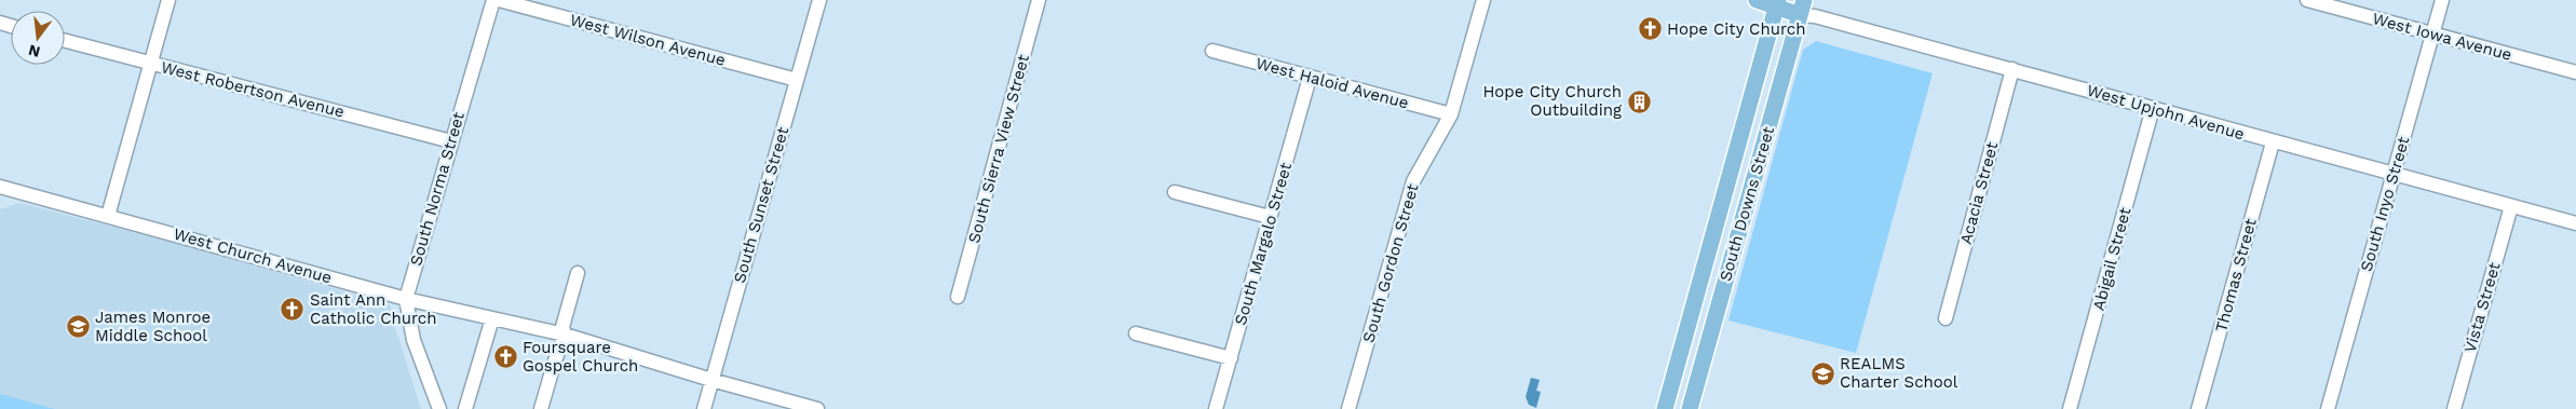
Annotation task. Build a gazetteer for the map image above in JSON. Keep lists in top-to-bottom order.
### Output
{
  "streets": {
    "main road": ["West Upjohn Avenue", "South Downs Street"],
    "street": [
      "West Iowa Avenue",
      "West Wilson Avenue",
      "West Haloid Avenue",
      "West Robertson Avenue",
      "South Sierra View Street",
      "South Norma Street",
      "Acacia Street",
      "South Inyo Street",
      "South Sunset Street",
      "South Margalo Street",
      "West Church Avenue",
      "Abigail Street",
      "South Gordon Street",
      "Thomas Street",
      "Vista Street"
    ]
  },
  "crossings": [
    ["West Iowa Avenue", "South Inyo Street"],
    ["West Wilson Avenue", "South Sunset Street"],
    ["West Haloid Avenue", "South Margalo Street"],
    ["West Haloid Avenue", "South Gordon Street"],
    ["West Robertson Avenue", "South Norma Street"],
    ["West Upjohn Avenue", "Acacia Street"],
    ["West Upjohn Avenue", "South Downs Street"],
    ["West Upjohn Avenue", "South Inyo Street"],
    ["West Upjohn Avenue", "Abigail Street"],
    ["West Upjohn Avenue", "Thomas Street"],
    ["West Upjohn Avenue", "Vista Street"],
    ["South Norma Street", "West Church Avenue"],
    ["South Sunset Street", "West Church Avenue"]
  ],
  "places": {
    "church": ["Hope City Church", "Saint Ann Catholic Church", "Foursquare Gospel Church"],
    "building": ["Hope City Church Outbuilding"],
    "school or university": ["James Monroe Middle School", "REALMS Charter School"]
  },
  "north": "bottom"
}
